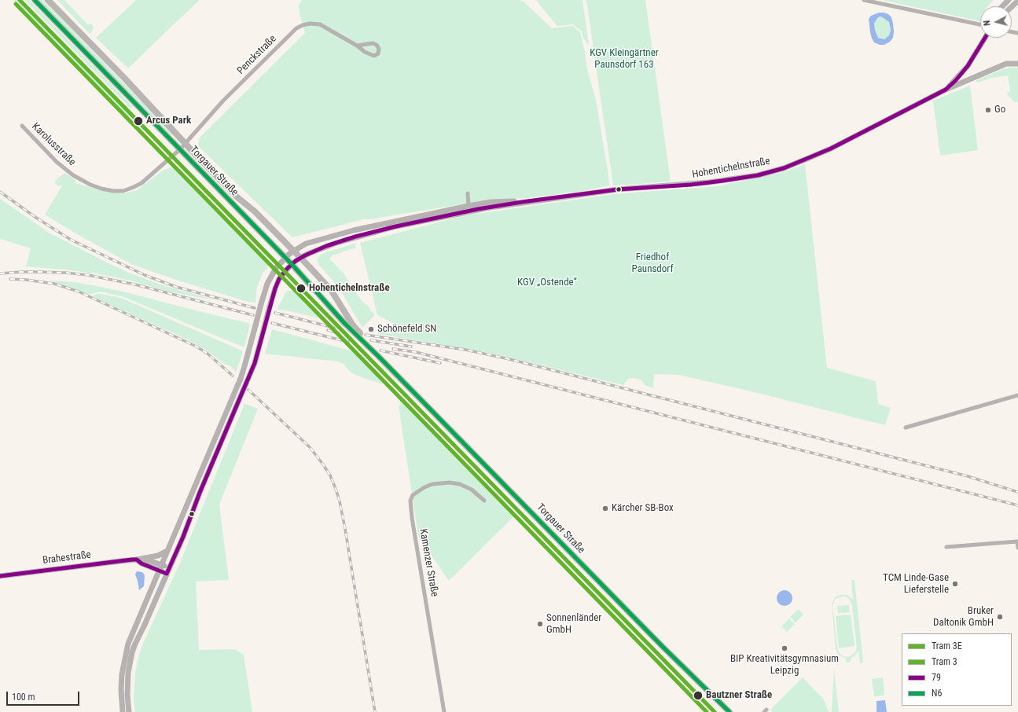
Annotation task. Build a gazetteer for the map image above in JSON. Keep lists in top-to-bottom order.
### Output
{
  "streets": {
    "main road": ["Hohentichelnstraße", "Torgauer Straße", "Brahestraße"],
    "street": ["Penckstraße", "Karolusstraße", "Kamenzer Straße"]
  },
  "crossings": [
    ["Penckstraße", "Karolusstraße"],
    ["Penckstraße", "Torgauer Straße"],
    ["Karolusstraße", "Torgauer Straße"],
    ["Hohentichelnstraße", "Torgauer Straße"],
    ["Hohentichelnstraße", "Brahestraße"]
  ],
  "parks": ["KGV Kleingärtner Paunsdorf 163", "Friedhof Paunsdorf", "KGV „Ostende“"],
  "places": [
    "Go",
    "Arcus Park",
    "Hohentichelnstraße",
    "Schönefeld SN",
    "Kärcher SB-Box",
    "TCM Linde-Gase Lieferstelle",
    "Bruker Daltonik GmbH",
    "Sonnenländer GmbH",
    "BIP Kreativitätsgymnasium Leipzig",
    "Bautzner Straße"
  ],
  "lines": [
    "tram line 3E",
    "transit line N6",
    "tram line 3",
    "transit line 79"
  ],
  "legend": [
    "Tram 3E",
    "Tram 3",
    "79",
    "N6"
  ],
  "scale_bar": "100 m",
  "north": "left"
}
